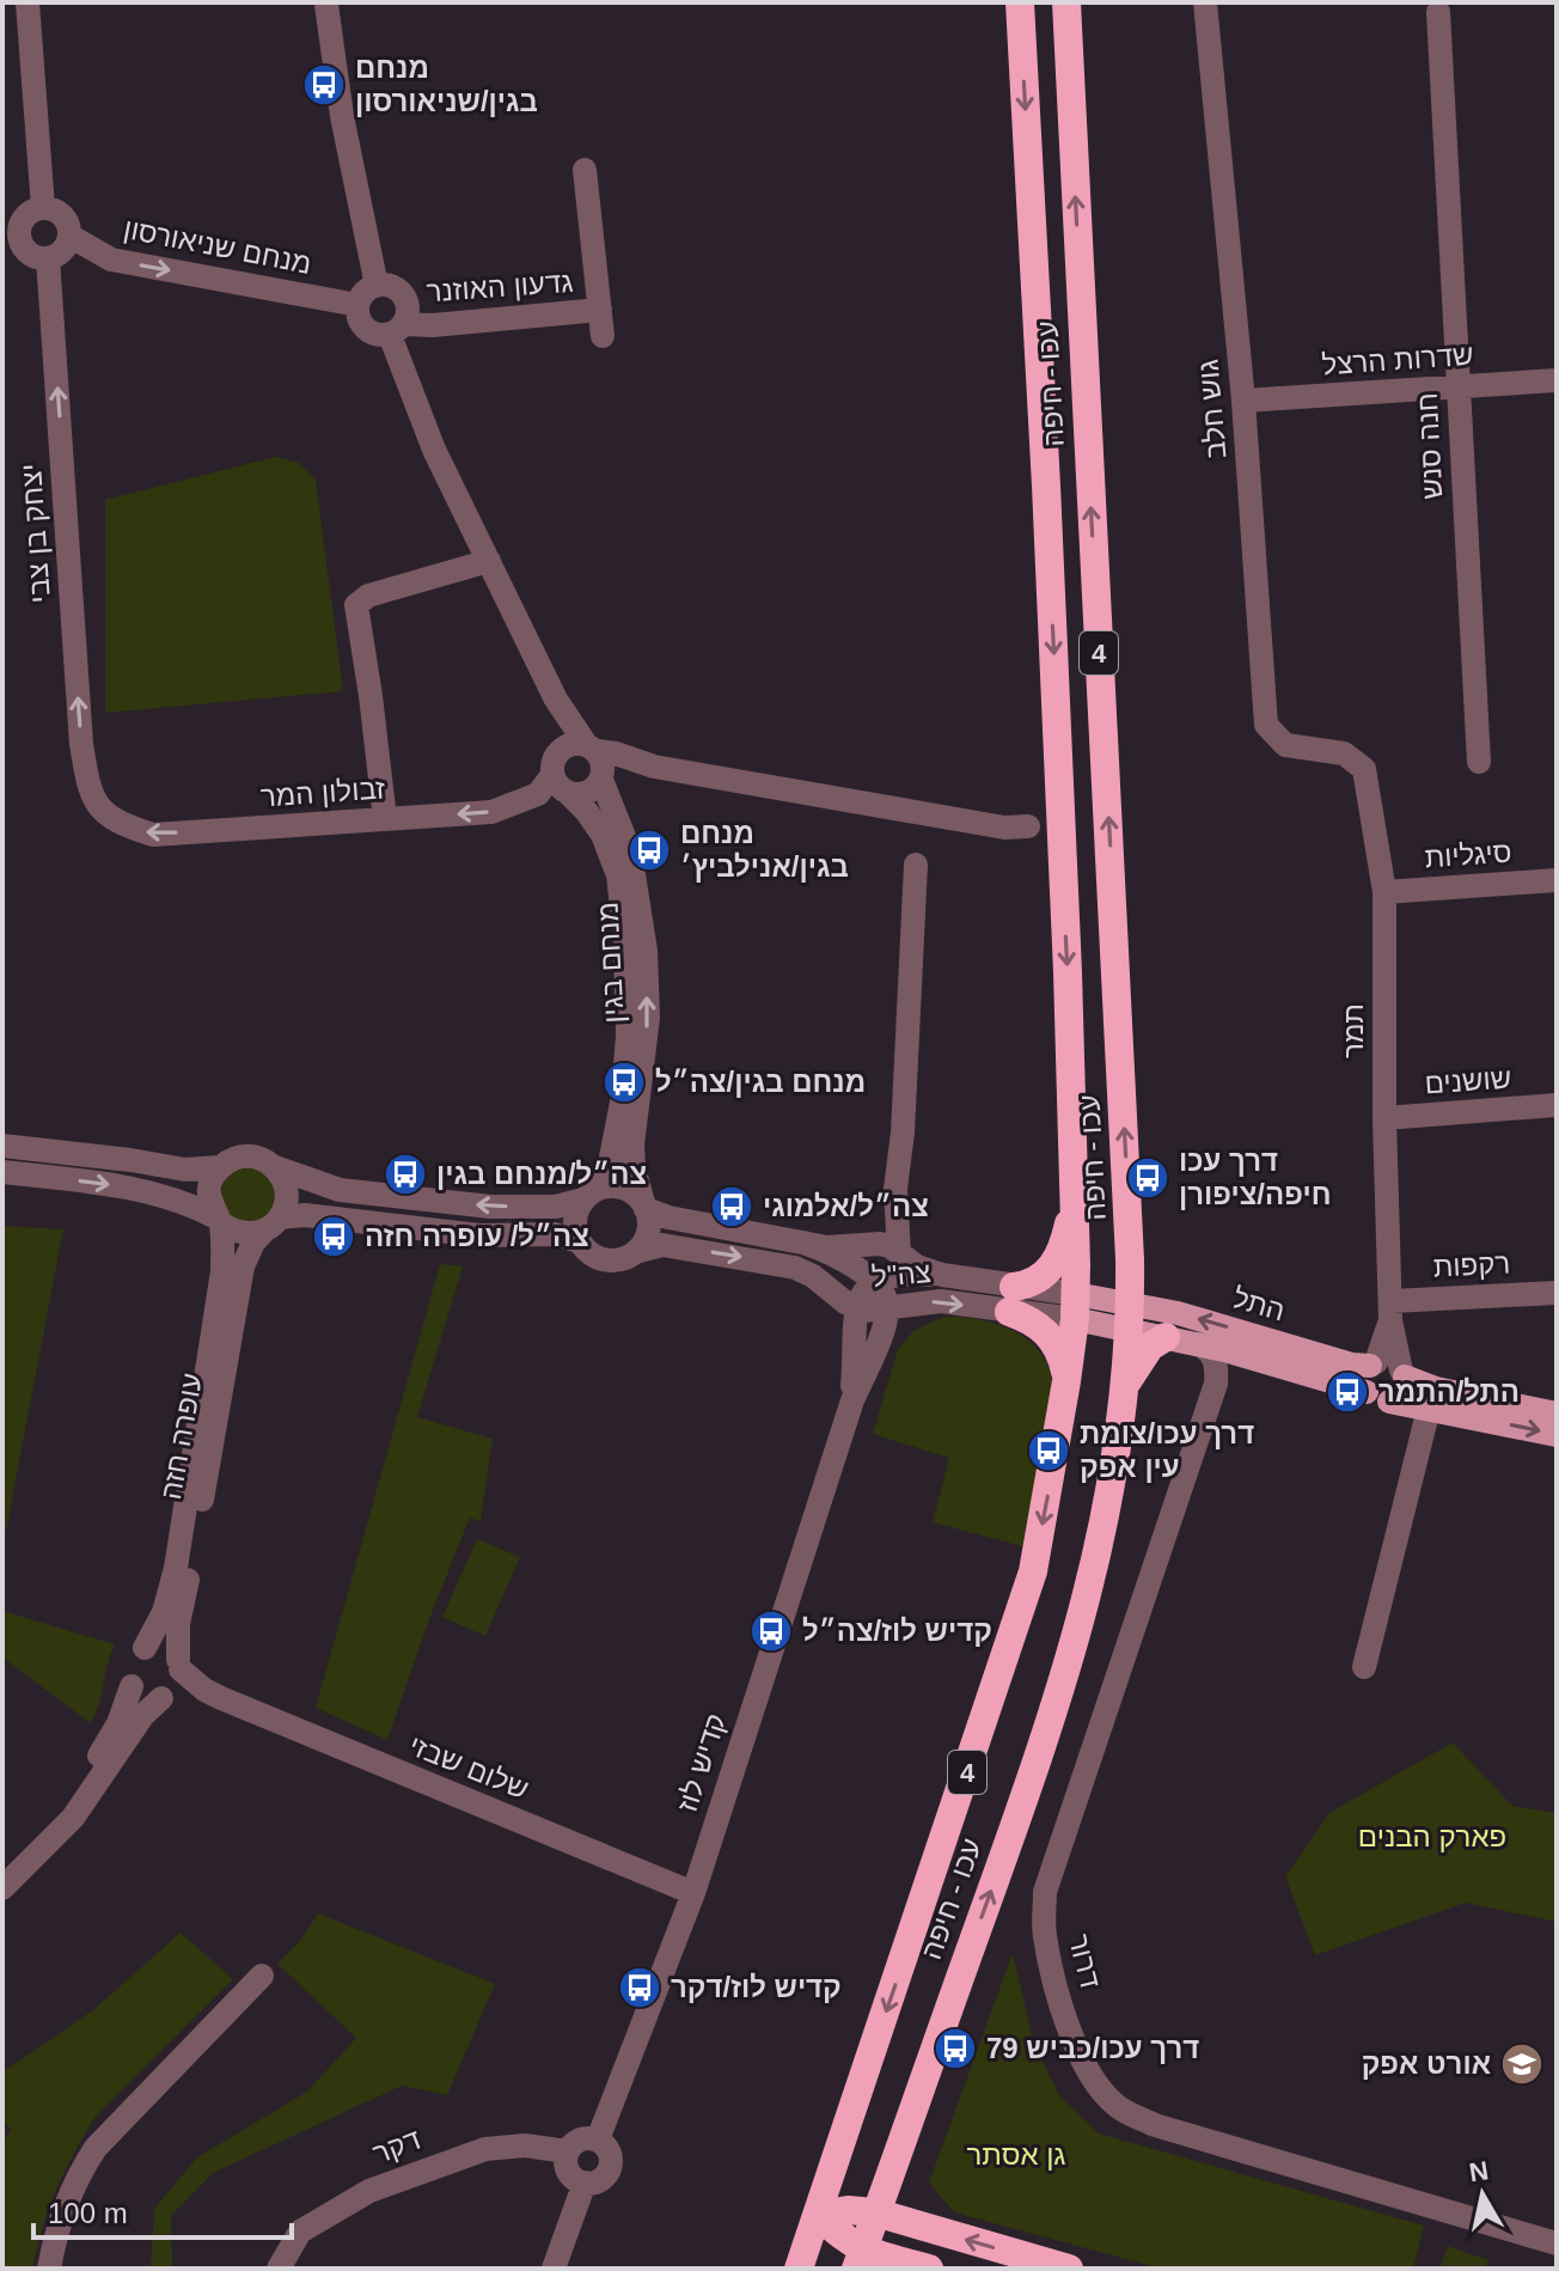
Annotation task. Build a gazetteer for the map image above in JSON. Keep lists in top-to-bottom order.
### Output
{
  "streets": {
    "highway": ["עכו - חיפה", "4"],
    "main road": ["צה\"ל", "התל"],
    "street": [
      "מנחם שניאורסון",
      "גדעון האוזנר",
      "שדרות הרצל",
      "גוש חלב",
      "חנה סנש",
      "יצחק בן צבי",
      "זבולון המר",
      "סיגליות",
      "מנחם בגין",
      "תמר",
      "שושנים",
      "רקפות",
      "עופרה חזה",
      "קדיש לוז",
      "שלום שבזי",
      "דרור",
      "דקר"
    ]
  },
  "crossings": [
    ["מנחם שניאורסון", "גדעון האוזנר"],
    ["מנחם שניאורסון", "יצחק בן צבי"],
    ["מנחם שניאורסון", "מנחם בגין"],
    ["גדעון האוזנר", "מנחם בגין"],
    ["שדרות הרצל", "גוש חלב"],
    ["שדרות הרצל", "חנה סנש"],
    ["עכו - חיפה", "צה\"ל"],
    ["עכו - חיפה", "התל"],
    ["גוש חלב", "תמר"],
    ["יצחק בן צבי", "זבולון המר"],
    ["זבולון המר", "מנחם בגין"],
    ["סיגליות", "תמר"],
    ["מנחם בגין", "צה\"ל"],
    ["תמר", "שושנים"],
    ["תמר", "רקפות"],
    ["תמר", "התל"],
    ["צה\"ל", "התל"],
    ["צה\"ל", "קדיש לוז"],
    ["עופרה חזה", "שלום שבזי"],
    ["קדיש לוז", "שלום שבזי"],
    ["קדיש לוז", "דקר"]
  ],
  "one_way": [
    "מנחם שניאורסון",
    "יצחק בן צבי",
    "זבולון המר",
    "צה\"ל"
  ],
  "parks": ["פארק הבנים", "גן אסתר"],
  "places": {
    "bus stop": [
      "מנחם בגין/שניאורסון",
      "מנחם בגין/אנילביץ׳",
      "מנחם בגין/צה״ל",
      "צה״ל/מנחם בגין",
      "דרך עכו חיפה/ציפורן",
      "צה״ל/אלמוגי",
      "צה״ל/ עופרה חזה",
      "התל/התמר",
      "דרך עכו/צומת עין אפק",
      "קדיש לוז/צה״ל",
      "קדיש לוז/דקר",
      "דרך עכו/כביש 79"
    ],
    "school or university": ["אורט אפק"]
  },
  "scale_bar": "100 m",
  "north": "top"
}
